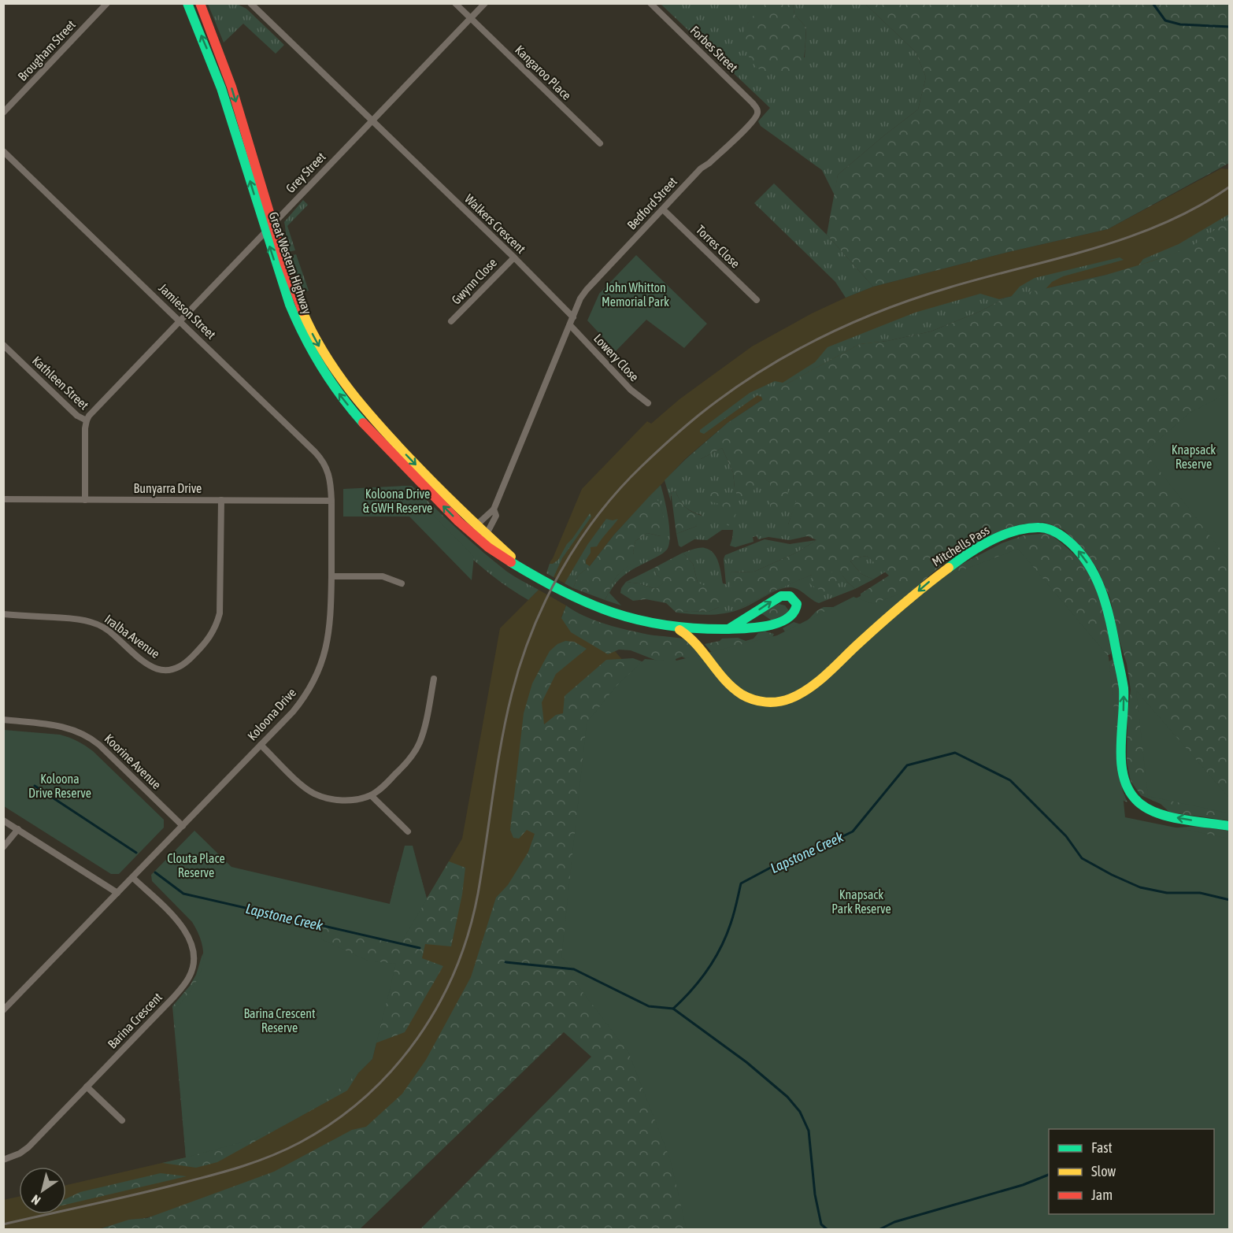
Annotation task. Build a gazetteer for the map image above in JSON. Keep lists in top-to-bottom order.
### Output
{
  "streets": {
    "main road": ["Great Western Highway", "Mitchells Pass"],
    "street": [
      "Forbes Street",
      "Brougham Street",
      "Kangaroo Place",
      "Grey Street",
      "Bedford Street",
      "Walkers Crescent",
      "Torres Close",
      "Gwynn Close",
      "Jamieson Street",
      "Lowery Close",
      "Kathleen Street",
      "Bunyarra Drive",
      "Iralba Avenue",
      "Koloona Drive",
      "Koorine Avenue",
      "Barina Crescent"
    ]
  },
  "crossings": [
    ["Forbes Street", "Bedford Street"],
    ["Kangaroo Place", "Grey Street"],
    ["Grey Street", "Walkers Crescent"],
    ["Grey Street", "Great Western Highway"],
    ["Grey Street", "Jamieson Street"],
    ["Grey Street", "Kathleen Street"],
    ["Bedford Street", "Walkers Crescent"],
    ["Bedford Street", "Torres Close"],
    ["Walkers Crescent", "Gwynn Close"],
    ["Great Western Highway", "Mitchells Pass"],
    ["Jamieson Street", "Bunyarra Drive"],
    ["Jamieson Street", "Koloona Drive"],
    ["Kathleen Street", "Bunyarra Drive"],
    ["Bunyarra Drive", "Iralba Avenue"],
    ["Bunyarra Drive", "Koloona Drive"],
    ["Koloona Drive", "Koorine Avenue"],
    ["Koloona Drive", "Barina Crescent"]
  ],
  "water": ["Lapstone Creek"],
  "parks": [
    "John Whitton Memorial Park",
    "Knapsack Reserve",
    "Koloona Drive & GWH Reserve",
    "Koloona Drive Reserve",
    "Clouta Place Reserve",
    "Knapsack Park Reserve",
    "Barina Crescent Reserve"
  ],
  "legend": ["Fast", "Slow", "Jam"],
  "north": "bottom left"
}
